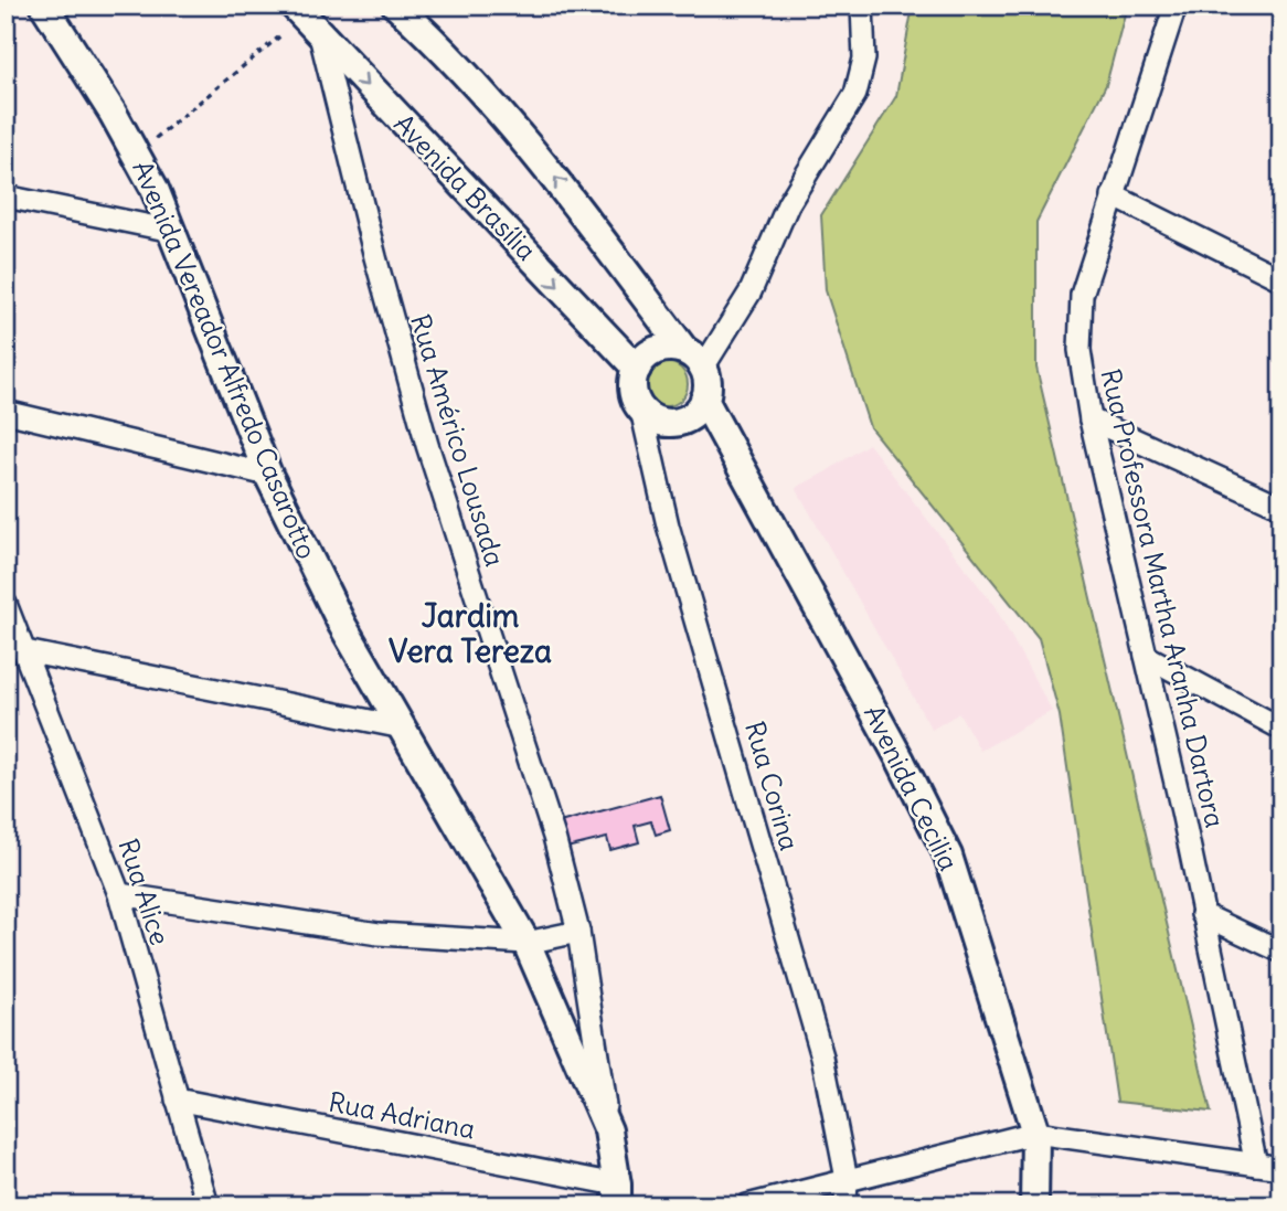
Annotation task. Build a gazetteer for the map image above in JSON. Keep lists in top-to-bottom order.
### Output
{
  "streets": {
    "street": [
      "Avenida Brasília",
      "Avenida Vereador Alfredo Casarotto",
      "Rua Américo Lousada",
      "Rua Professora Martha Aranha Dartora",
      "Rua Corina",
      "Avenida Cecilia",
      "Rua Alice",
      "Rua Adriana"
    ]
  },
  "crossings": [
    ["Avenida Brasília", "Rua Américo Lousada"],
    ["Avenida Brasília", "Rua Corina"],
    ["Avenida Brasília", "Avenida Cecilia"],
    ["Avenida Vereador Alfredo Casarotto", "Rua Américo Lousada"],
    ["Avenida Vereador Alfredo Casarotto", "Rua Adriana"],
    ["Rua Corina", "Avenida Cecilia"],
    ["Rua Alice", "Rua Adriana"]
  ],
  "districts": ["Jardim Vera Tereza"]
}
